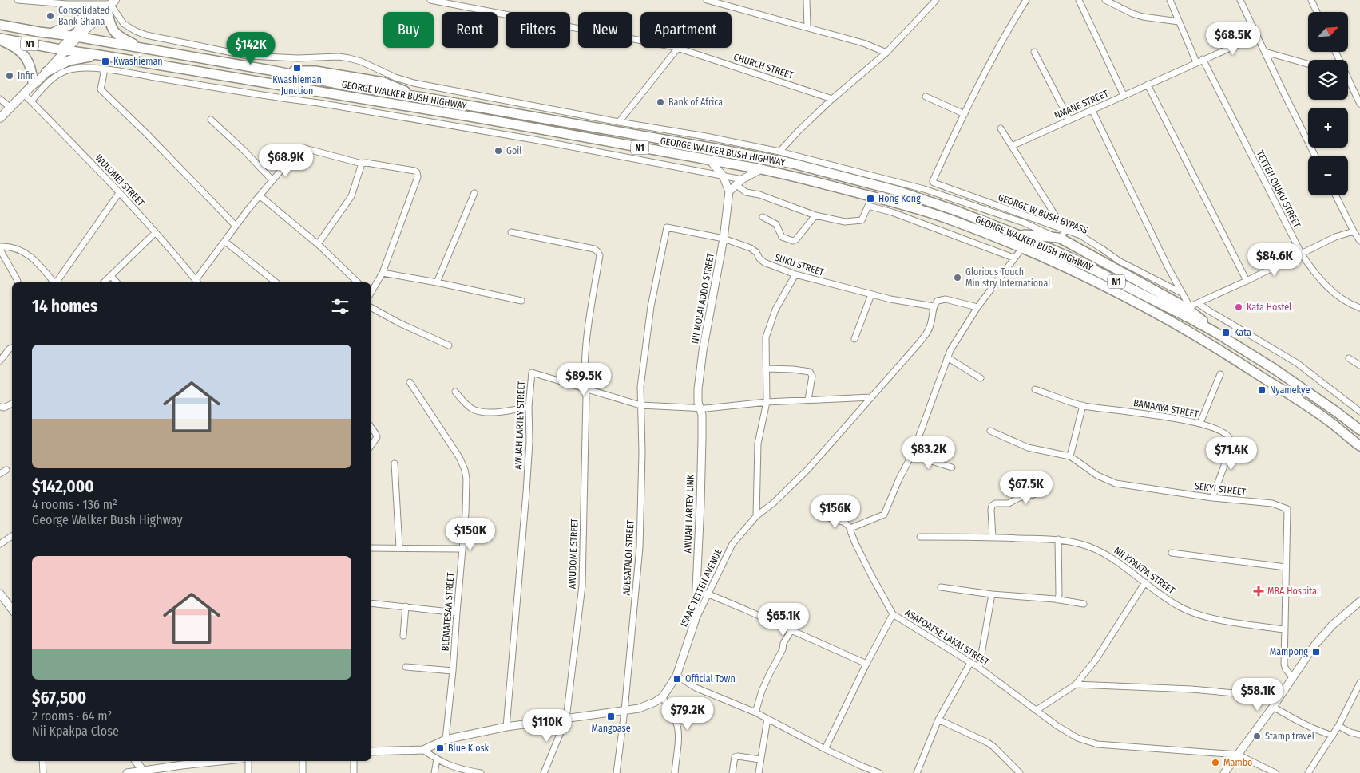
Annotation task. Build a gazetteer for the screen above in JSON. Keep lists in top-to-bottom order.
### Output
{
  "streets": {
    "highway": ["N1", "GEORGE WALKER BUSH HIGHWAY"],
    "street": [
      "CHURCH STREET",
      "NMANE STREET",
      "WULOMEI STREET",
      "TETTEH OJUKU STREET",
      "GEORGE W BUSH BYPASS",
      "SUKU STREET",
      "NII MOLAI ADDO STREET",
      "BAMAAYA STREET",
      "AWUAH LARTEY STREET",
      "SEKYI STREET",
      "AWUAH LARTEY LINK",
      "AWUDOME STREET",
      "ADESATALOI STREET",
      "NII KPAKPA STREET",
      "ISAAC TETTEH AVENUE",
      "BLEMATESAA STREET",
      "ASAFOATSE LAKAI STREET"
    ]
  },
  "crossings": [
    ["N1", "GEORGE WALKER BUSH HIGHWAY"],
    ["GEORGE WALKER BUSH HIGHWAY", "NII MOLAI ADDO STREET"],
    ["NMANE STREET", "TETTEH OJUKU STREET"],
    ["SUKU STREET", "NII MOLAI ADDO STREET"],
    ["SUKU STREET", "ADESATALOI STREET"],
    ["SUKU STREET", "ISAAC TETTEH AVENUE"],
    ["NII MOLAI ADDO STREET", "AWUAH LARTEY STREET"],
    ["NII MOLAI ADDO STREET", "AWUAH LARTEY LINK"],
    ["BAMAAYA STREET", "SEKYI STREET"],
    ["AWUAH LARTEY STREET", "AWUAH LARTEY LINK"],
    ["AWUAH LARTEY STREET", "AWUDOME STREET"],
    ["AWUAH LARTEY STREET", "ADESATALOI STREET"],
    ["AWUAH LARTEY STREET", "ISAAC TETTEH AVENUE"],
    ["SEKYI STREET", "NII KPAKPA STREET"],
    ["AWUAH LARTEY LINK", "ISAAC TETTEH AVENUE"]
  ],
  "places": {
    "other": [
      "Consolidated Bank Ghana",
      "Infin",
      "Bank of Africa",
      "Goil",
      "Glorious Touch Ministry International",
      "Kata Hostel",
      "Stamp travel",
      "Mambo"
    ],
    "transit": [
      "Kwashieman",
      "Kwashieman Junction",
      "Hong Kong",
      "Kata",
      "Nyamekye",
      "Mampong",
      "Official Town",
      "Mangoase",
      "Blue Kiosk"
    ],
    "health": ["MBA Hospital"]
  },
  "north": "top right",
  "page": {
    "map_buttons": ["+", "−"],
    "chip": [
      "Buy",
      "Rent",
      "Filters",
      "New",
      "Apartment"
    ],
    "price": [
      "$68.5K",
      "$142K",
      "$68.9K",
      "$84.6K",
      "$89.5K",
      "$83.2K",
      "$71.4K",
      "$67.5K",
      "$156K",
      "$150K",
      "$65.1K",
      "$58.1K",
      "$79.2K",
      "$110K"
    ],
    "heading": "14 homes",
    "list": [
      {
        "name": "$142,000",
        "note": "4 rooms · 136 m² · George Walker Bush Highway"
      },
      {
        "name": "$67,500",
        "note": "2 rooms · 64 m² · Nii Kpakpa Close"
      }
    ]
  }
}
